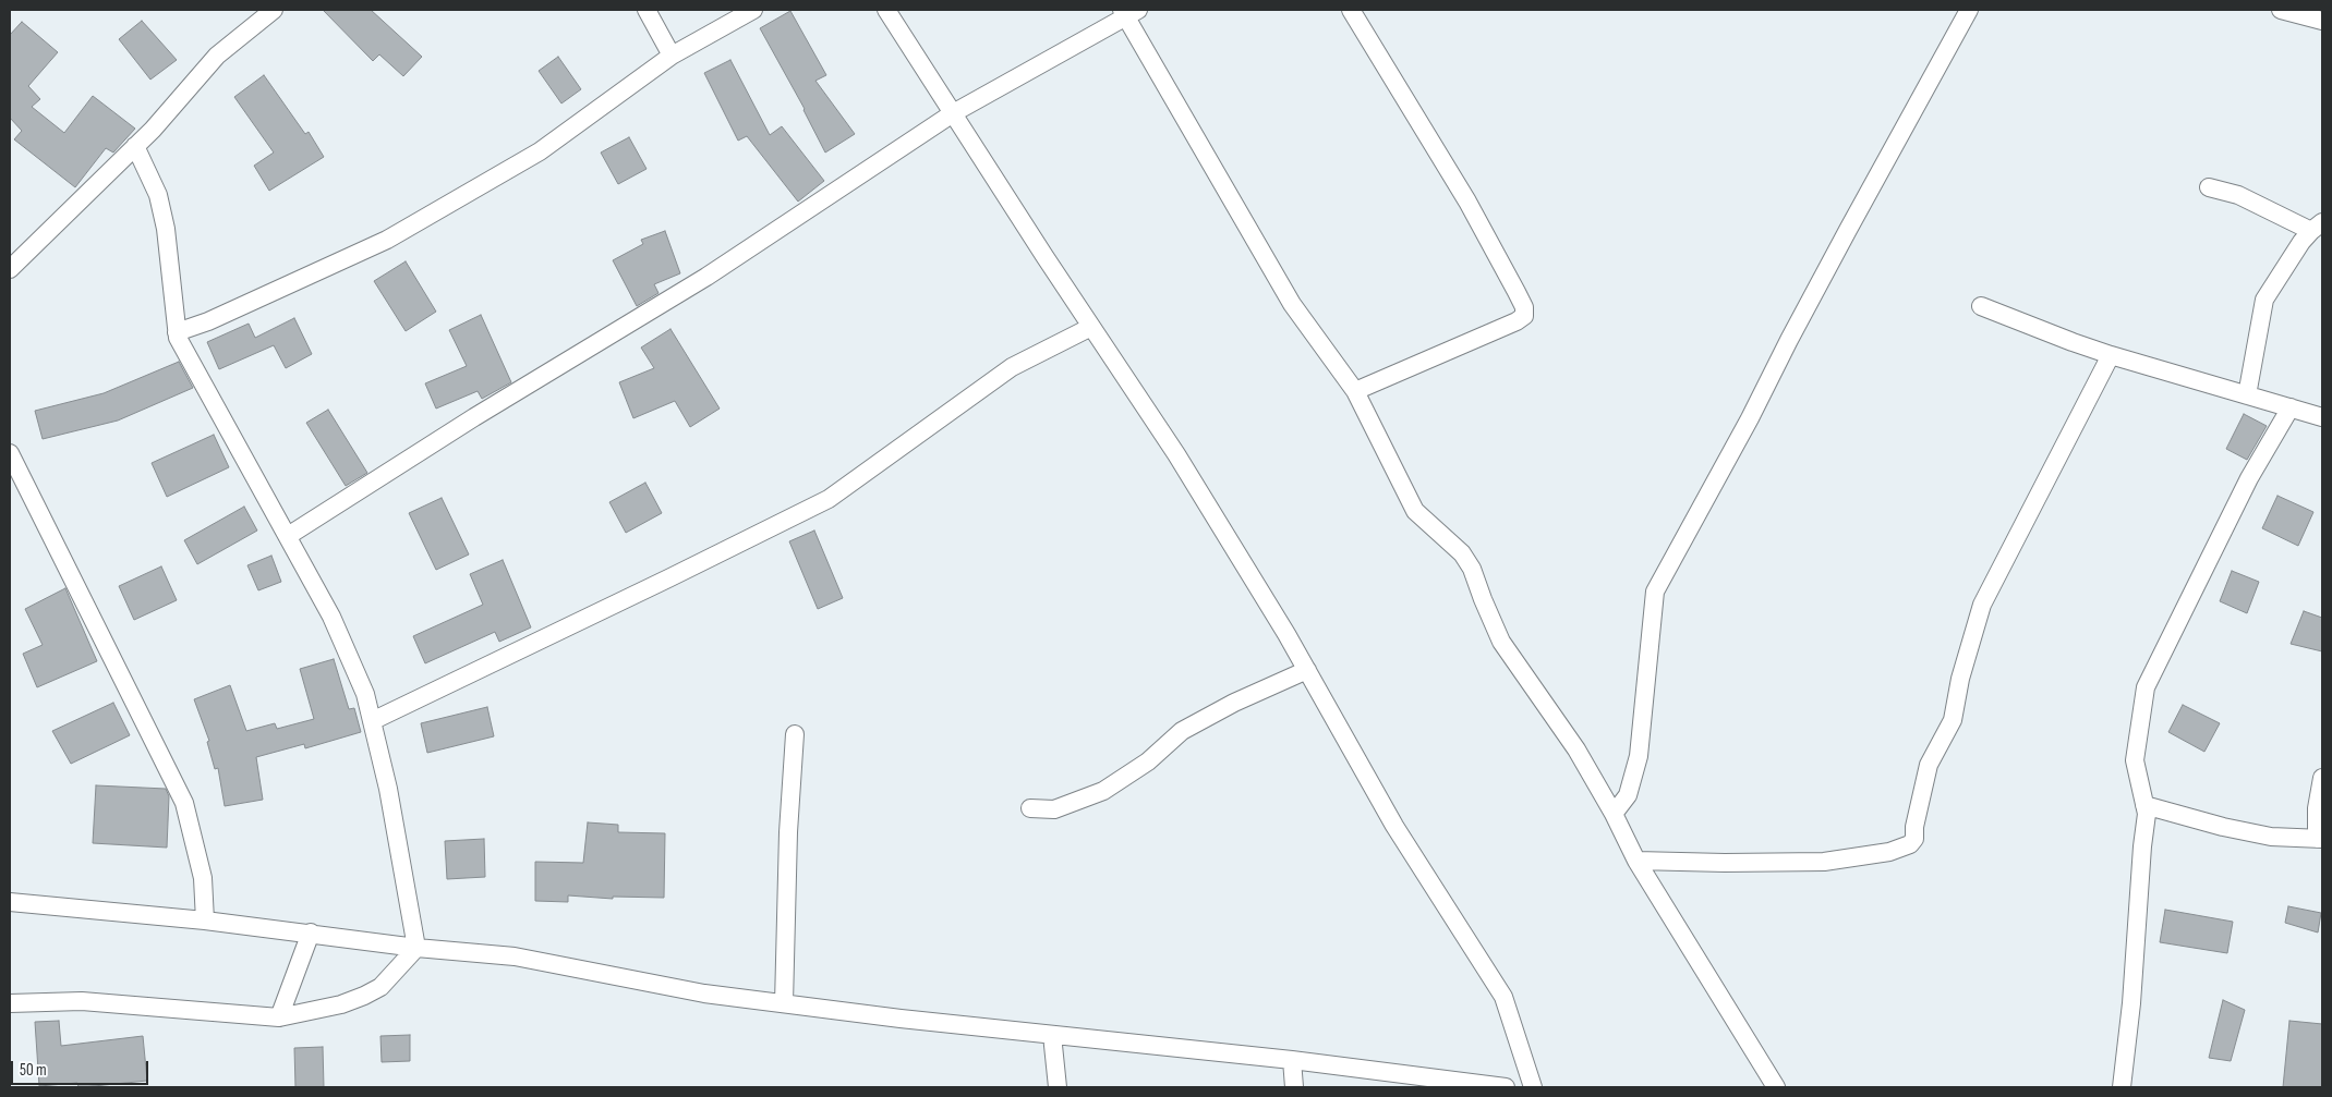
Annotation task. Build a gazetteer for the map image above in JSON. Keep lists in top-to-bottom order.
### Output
{
  "scale_bar": "50 m"
}
